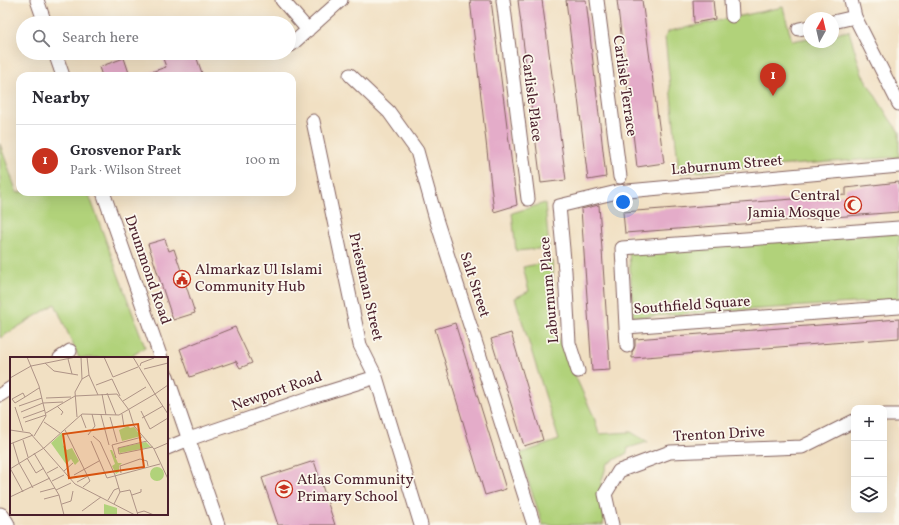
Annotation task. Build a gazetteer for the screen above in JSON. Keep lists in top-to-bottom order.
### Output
{
  "streets": {
    "street": [
      "Carlisle Terrace",
      "Carlisle Place",
      "Laburnum Street",
      "Drummond Road",
      "Salt Street",
      "Priestman Street",
      "Laburnum Place",
      "Southfield Square",
      "Newport Road",
      "Trenton Drive"
    ]
  },
  "crossings": [
    ["Laburnum Street", "Laburnum Place"],
    ["Priestman Street", "Newport Road"]
  ],
  "places": {
    "mosque": ["Central Jamia Mosque"],
    "public building": ["Almarkaz Ul Islami Community Hub"],
    "school or university": ["Atlas Community Primary School"]
  },
  "north": "top",
  "page": {
    "search": "Search here",
    "pins": "1",
    "heading": "Nearby",
    "list": [
      {
        "mark": "1",
        "name": "Grosvenor Park",
        "note": "Park · Wilson Street",
        "value": "100 m"
      }
    ],
    "map_buttons": ["+", "−"]
  }
}
